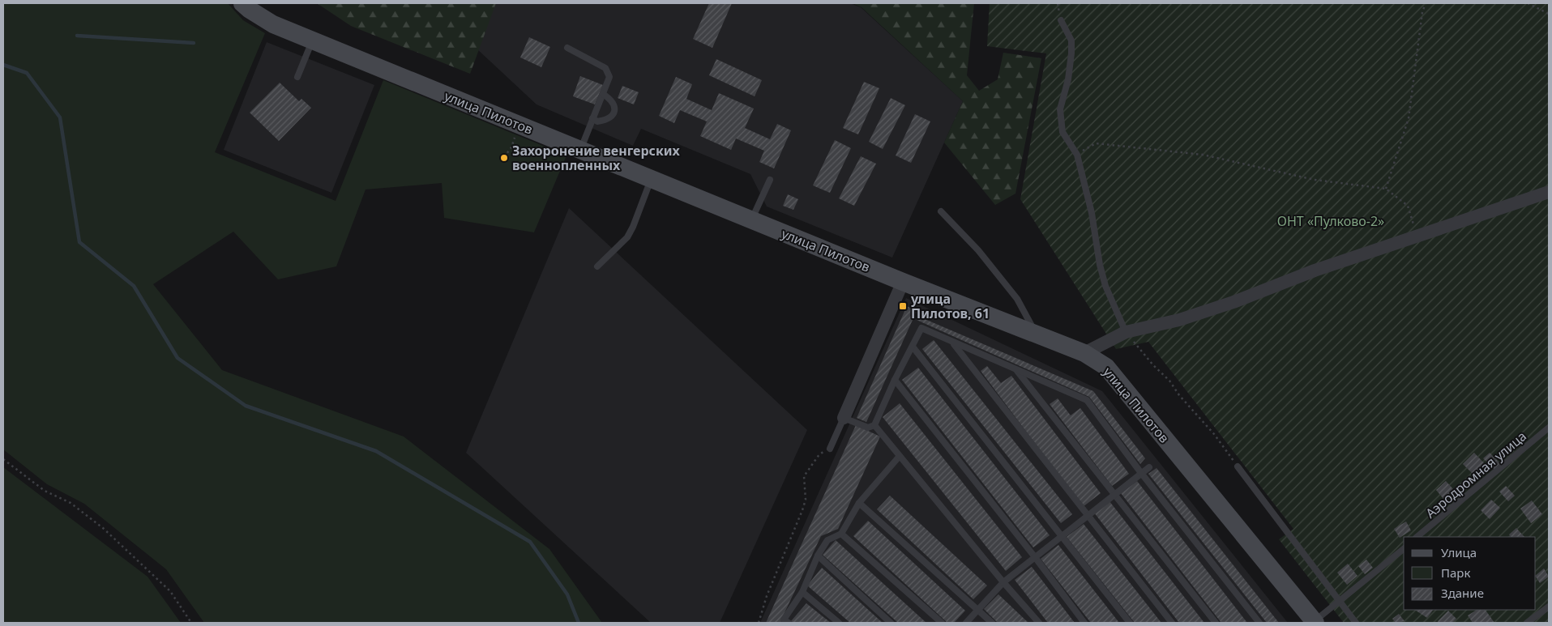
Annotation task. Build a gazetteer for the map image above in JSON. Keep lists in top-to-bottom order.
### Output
{
  "streets": {
    "street": ["улица Пилотов"],
    "lane": ["Аэродромная улица"]
  },
  "parks": ["ОНТ «Пулково-2»"],
  "places": {
    "other": ["Захоронение венгерских военнопленных"],
    "transit": ["улица Пилотов, 61"]
  },
  "legend": ["Улица", "Парк", "Здание"]
}
